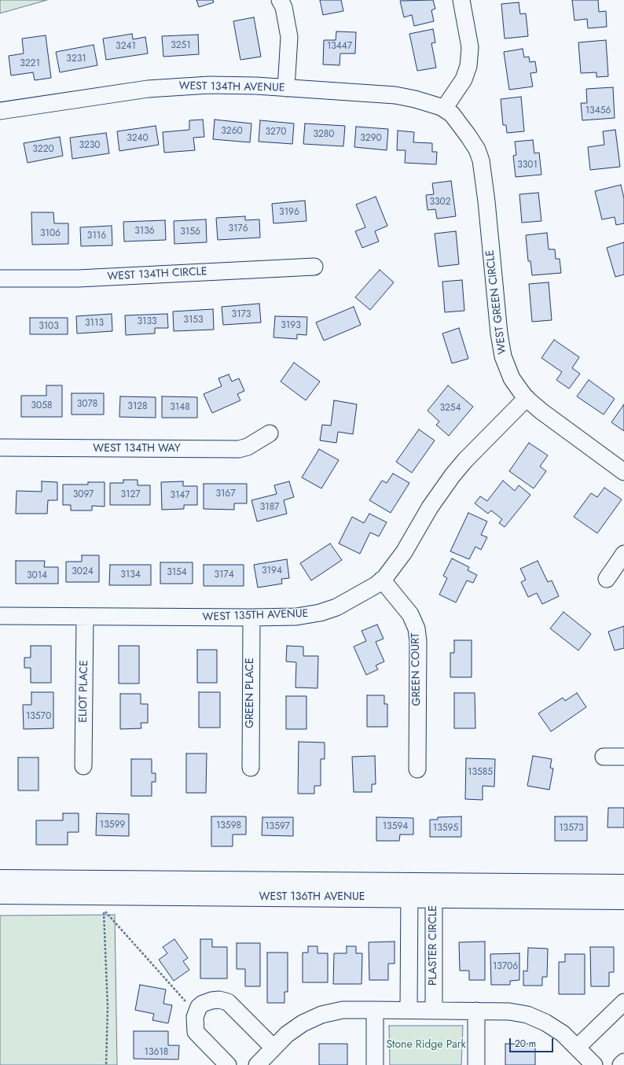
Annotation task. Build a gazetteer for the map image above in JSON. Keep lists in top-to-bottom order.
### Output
{
  "streets": {
    "main road": ["WEST 136TH AVENUE"],
    "street": [
      "WEST 134TH AVENUE",
      "WEST 134TH CIRCLE",
      "WEST GREEN CIRCLE",
      "WEST 134TH WAY",
      "WEST 135TH AVENUE",
      "GREEN COURT",
      "ELIOT PLACE",
      "GREEN PLACE",
      "PLASTER CIRCLE"
    ]
  },
  "crossings": [
    ["WEST 134TH AVENUE", "WEST GREEN CIRCLE"],
    ["WEST GREEN CIRCLE", "WEST 135TH AVENUE"],
    ["WEST 135TH AVENUE", "GREEN COURT"],
    ["WEST 135TH AVENUE", "ELIOT PLACE"],
    ["WEST 135TH AVENUE", "GREEN PLACE"],
    ["WEST 136TH AVENUE", "PLASTER CIRCLE"]
  ],
  "parks": ["Stone Ridge Park"],
  "house_numbers": [
    "3251",
    "3241",
    "13447",
    "3231",
    "3221",
    "13456",
    "3260",
    "3270",
    "3280",
    "3240",
    "3290",
    "3230",
    "3220",
    "3301",
    "3302",
    "3196",
    "3176",
    "3136",
    "3156",
    "3106",
    "3116",
    "3173",
    "3153",
    "3133",
    "3113",
    "3193",
    "3103",
    "3078",
    "3058",
    "3128",
    "3148",
    "3254",
    "3167",
    "3097",
    "3127",
    "3147",
    "3187",
    "3194",
    "3024",
    "3154",
    "3134",
    "3174",
    "3014",
    "13570",
    "13585",
    "13599",
    "13598",
    "13597",
    "13594",
    "13595",
    "13573",
    "13706",
    "13618"
  ],
  "scale_bar": "20 m"
}
